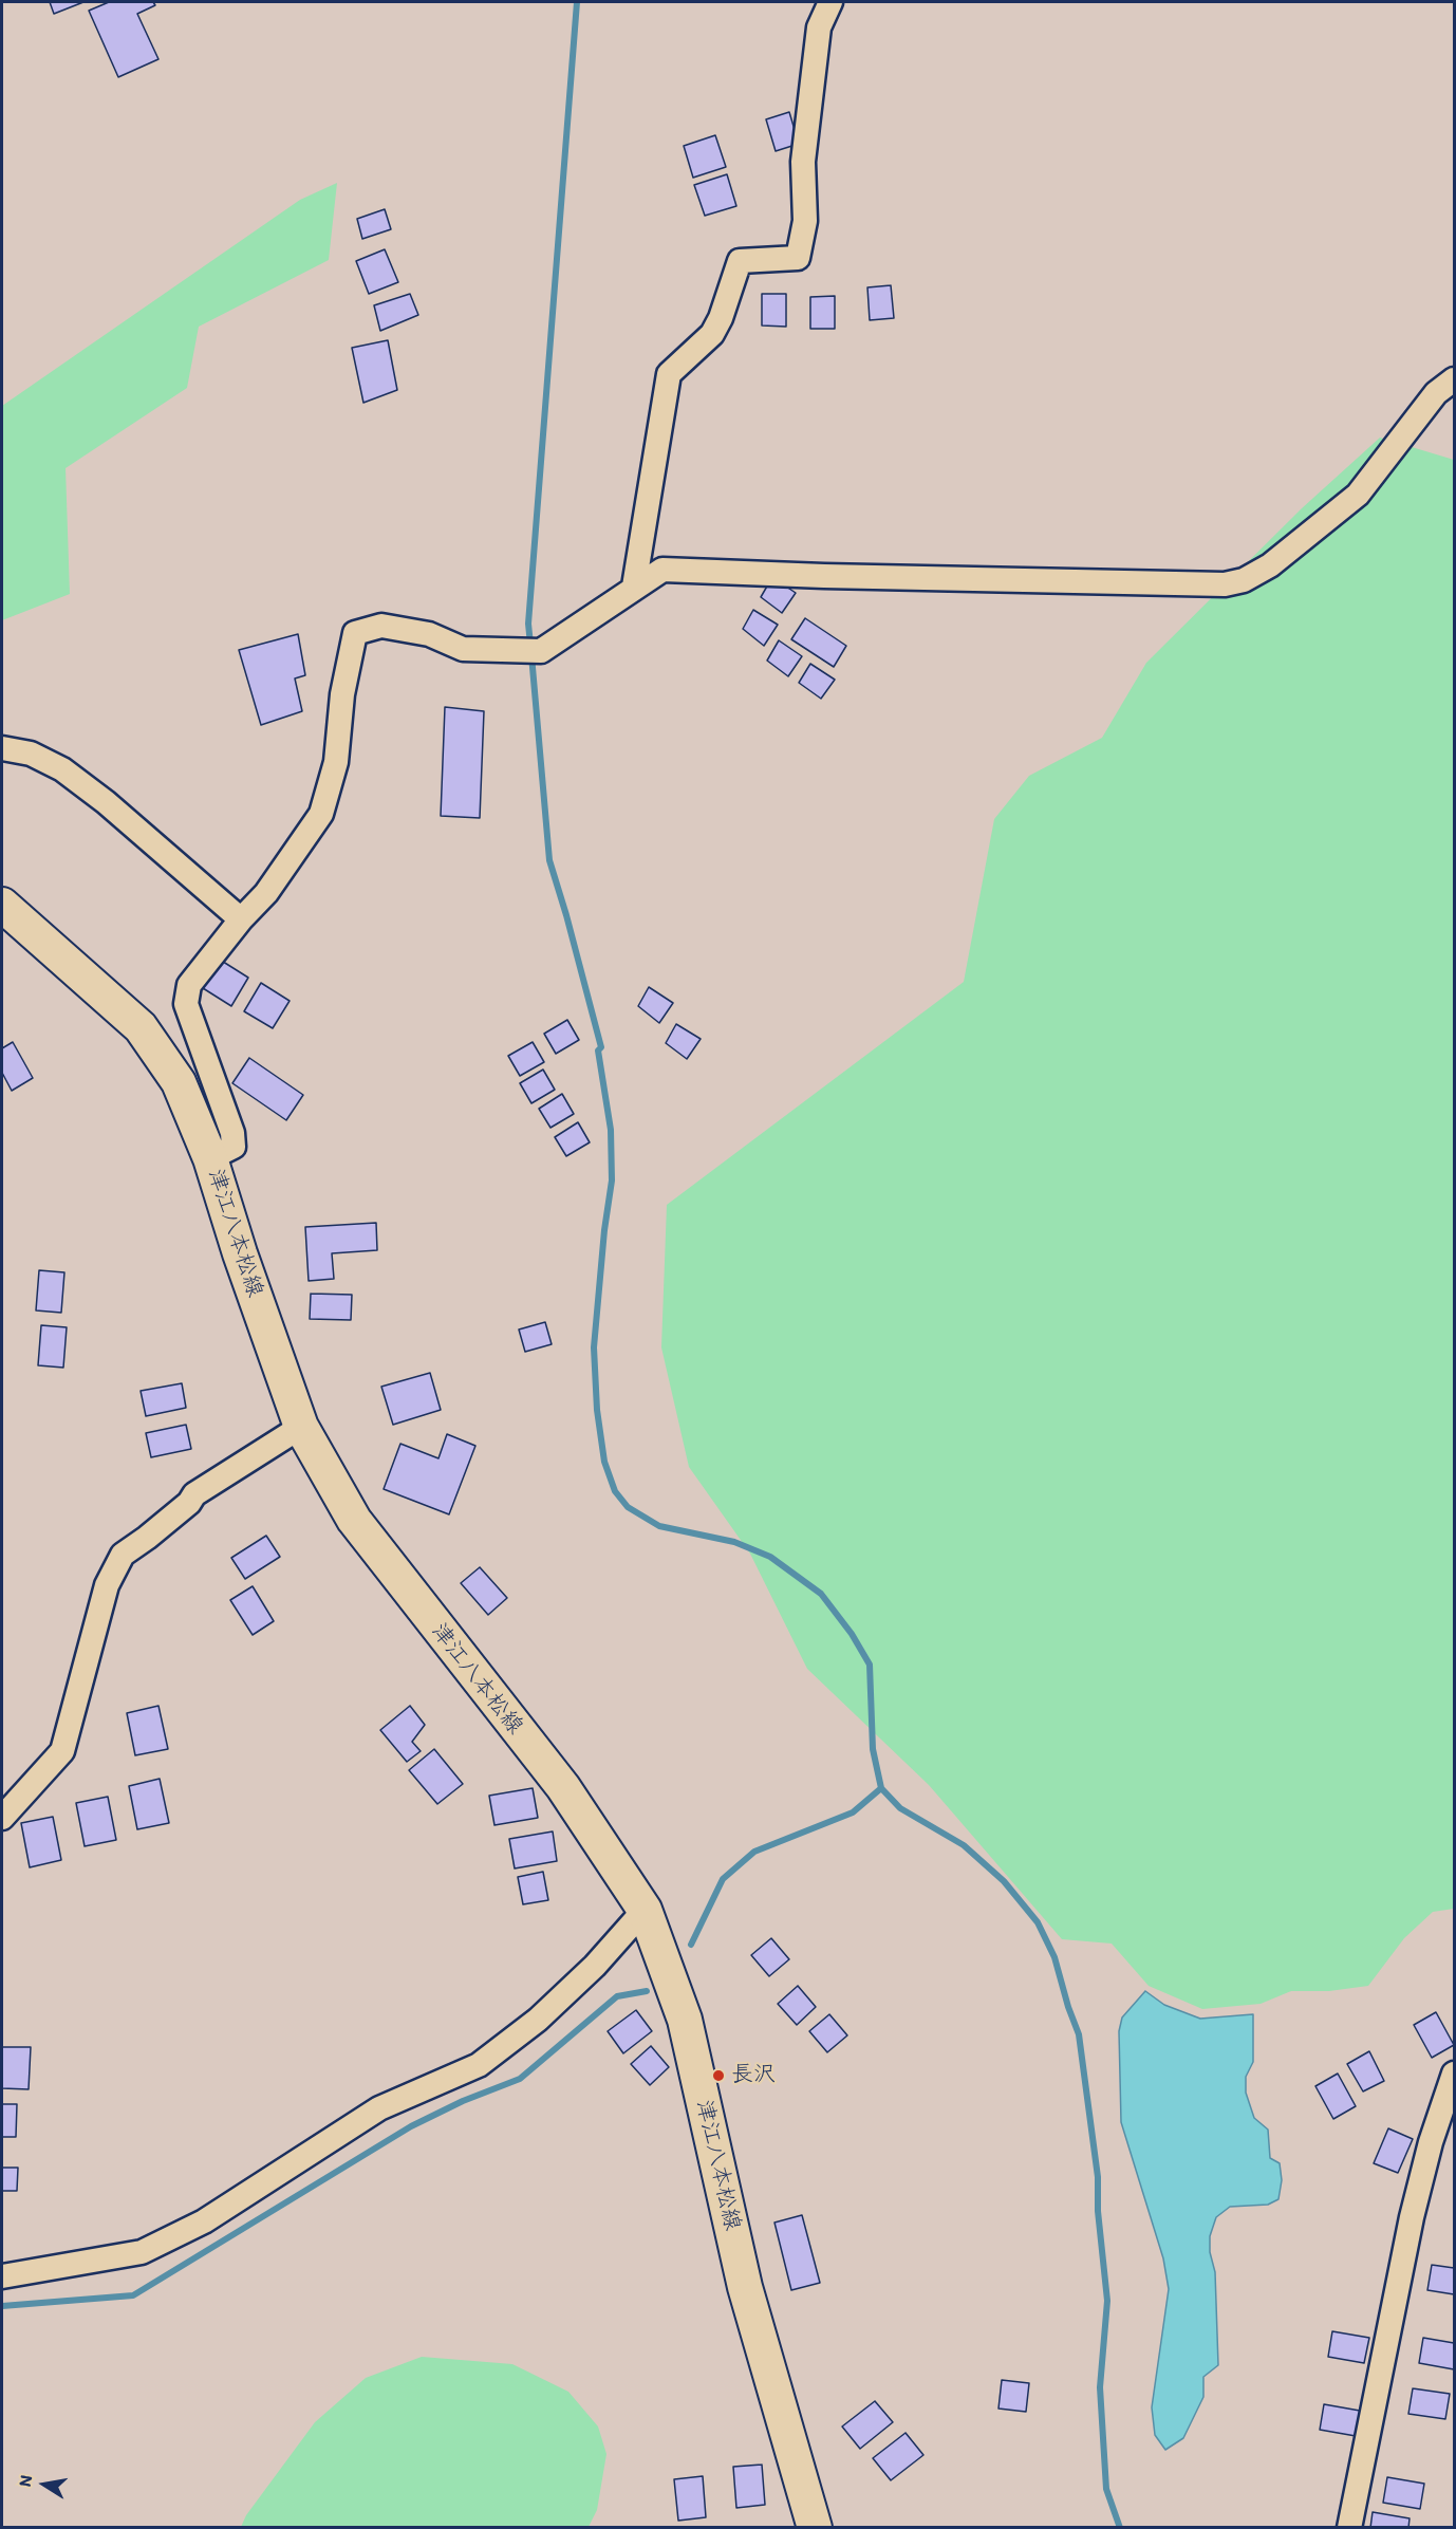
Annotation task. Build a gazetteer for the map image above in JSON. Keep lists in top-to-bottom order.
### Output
{
  "streets": {
    "main road": ["津江八本松線"]
  },
  "places": ["長沢"],
  "north": "left"
}
